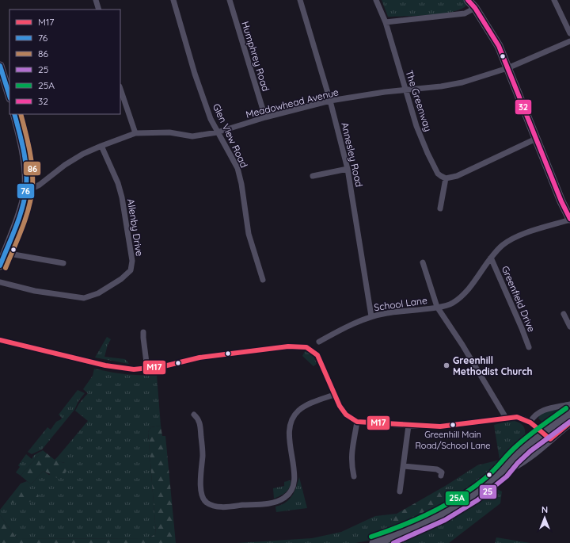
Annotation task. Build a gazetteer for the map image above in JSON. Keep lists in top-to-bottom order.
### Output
{
  "streets": {
    "street": [
      "Humphrey Road",
      "The Greenway",
      "Meadowhead Avenue",
      "Glen View Road",
      "Annesley Road",
      "Allenby Drive",
      "Greenfield Drive",
      "School Lane"
    ]
  },
  "crossings": [
    ["Humphrey Road", "Meadowhead Avenue"],
    ["The Greenway", "Meadowhead Avenue"],
    ["Meadowhead Avenue", "Glen View Road"],
    ["Meadowhead Avenue", "Annesley Road"],
    ["Meadowhead Avenue", "Allenby Drive"],
    ["Annesley Road", "School Lane"]
  ],
  "places": ["Greenhill Methodist Church", "Greenhill Main Road/School Lane"],
  "lines": [
    "transit line 32",
    "transit line 76",
    "transit line 86",
    "transit line M17",
    "transit line 25A",
    "transit line 25"
  ],
  "legend": [
    "M17",
    "76",
    "86",
    "25",
    "25A",
    "32"
  ],
  "north": "top"
}
